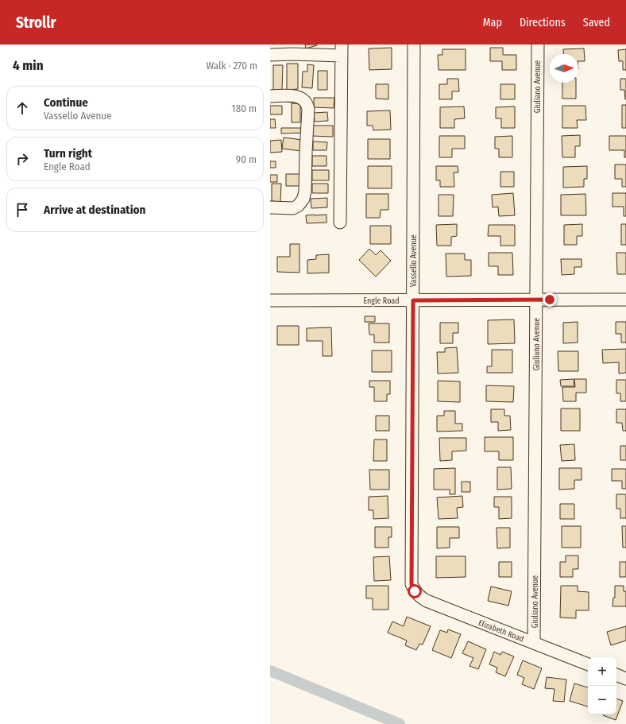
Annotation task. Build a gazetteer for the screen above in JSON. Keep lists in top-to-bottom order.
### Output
{
  "streets": {
    "street": [
      "Giuliano Avenue",
      "Vassello Avenue",
      "Engle Road",
      "Elizabeth Road"
    ]
  },
  "crossings": [
    ["Giuliano Avenue", "Engle Road"],
    ["Giuliano Avenue", "Elizabeth Road"],
    ["Vassello Avenue", "Engle Road"],
    ["Vassello Avenue", "Elizabeth Road"]
  ],
  "north": "right",
  "page": {
    "header": "Strollr",
    "nav": ["Map", "Directions", "Saved"],
    "heading": ["4 min", "Walk · 270 m"],
    "list": [
      ["Continue", "Vassello Avenue", "180 m"],
      ["Turn right", "Engle Road", "90 m"],
      "Arrive at destination"
    ],
    "map_buttons": ["+", "−"]
  }
}
